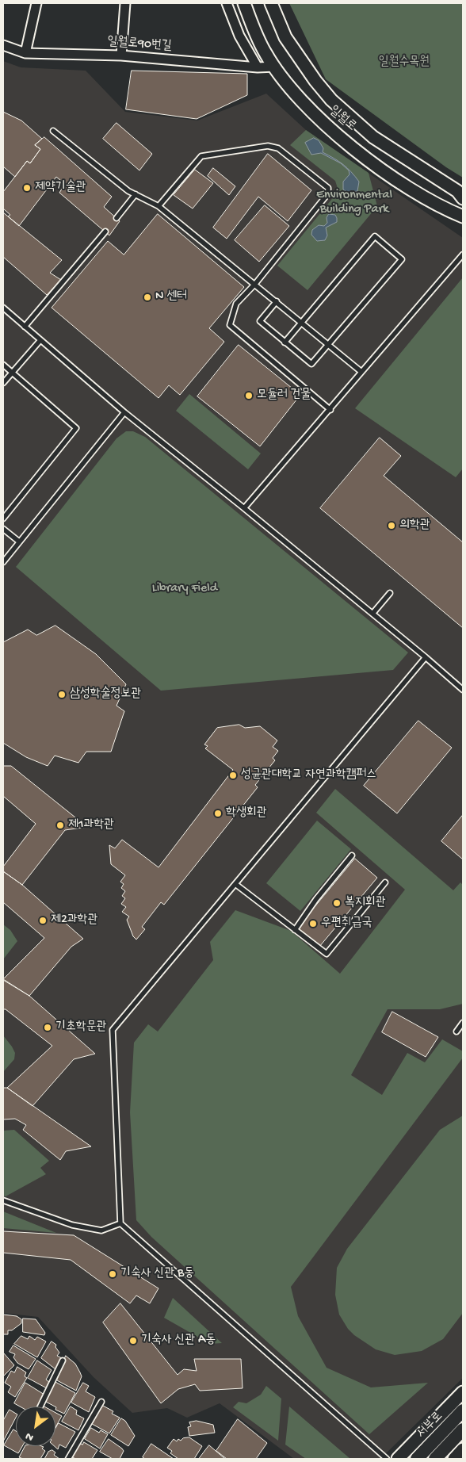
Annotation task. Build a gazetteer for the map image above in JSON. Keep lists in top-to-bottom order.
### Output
{
  "streets": {
    "main road": ["서부로"],
    "street": ["일월로90번길", "일월로"]
  },
  "crossings": [
    ["일월로90번길", "일월로"]
  ],
  "parks": ["일월수목원", "Environmental Building Park", "Library Field"],
  "places": [
    "제약기술관",
    "N 센터",
    "모듈러 건물",
    "의학관",
    "삼성학술정보관",
    "성균관대학교 자연과학캠퍼스",
    "학생회관",
    "제1과학관",
    "복지회관",
    "제2과학관",
    "우편취급국",
    "기초학문관",
    "기숙사 신관 B동",
    "기숙사 신관 A동"
  ],
  "north": "bottom left"
}
